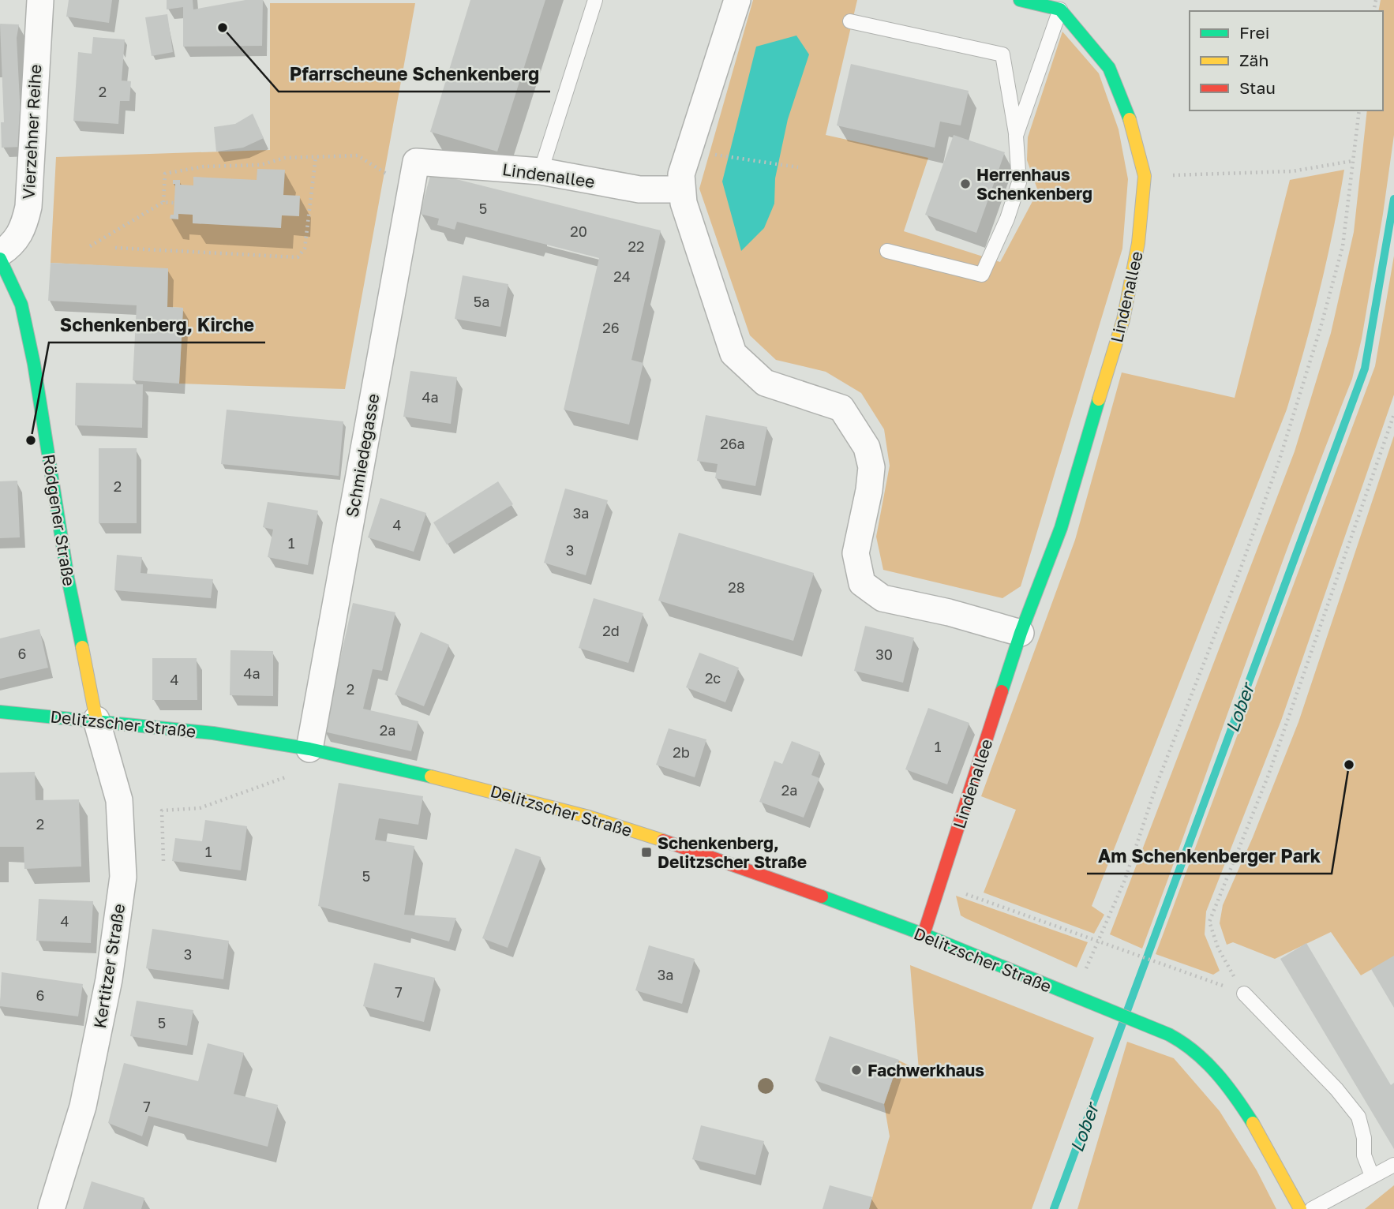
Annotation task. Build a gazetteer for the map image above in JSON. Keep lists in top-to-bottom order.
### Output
{
  "streets": {
    "street": [
      "Vierzehner Reihe",
      "Lindenallee",
      "Schmiedegasse",
      "Rödgener Straße",
      "Delitzscher Straße",
      "Kertitzer Straße"
    ]
  },
  "crossings": [
    ["Lindenallee", "Schmiedegasse"],
    ["Lindenallee", "Delitzscher Straße"],
    ["Schmiedegasse", "Delitzscher Straße"],
    ["Rödgener Straße", "Delitzscher Straße"],
    ["Rödgener Straße", "Kertitzer Straße"],
    ["Delitzscher Straße", "Kertitzer Straße"]
  ],
  "water": ["Lober"],
  "places": {
    "other": [
      "Pfarrscheune Schenkenberg",
      "Herrenhaus Schenkenberg",
      "Schenkenberg, Kirche",
      "Am Schenkenberger Park",
      "Fachwerkhaus"
    ],
    "transit": ["Schenkenberg, Delitzscher Straße"]
  },
  "house_numbers": [
    "2",
    "5",
    "20",
    "22",
    "24",
    "5a",
    "26",
    "4a",
    "26a",
    "2",
    "3a",
    "4",
    "1",
    "3",
    "28",
    "2d",
    "6",
    "30",
    "4a",
    "2c",
    "4",
    "2",
    "2a",
    "1",
    "2b",
    "2a",
    "2",
    "1",
    "5",
    "4",
    "3",
    "3a",
    "7",
    "6",
    "5",
    "7"
  ],
  "legend": ["Frei", "Zäh", "Stau"]
}
